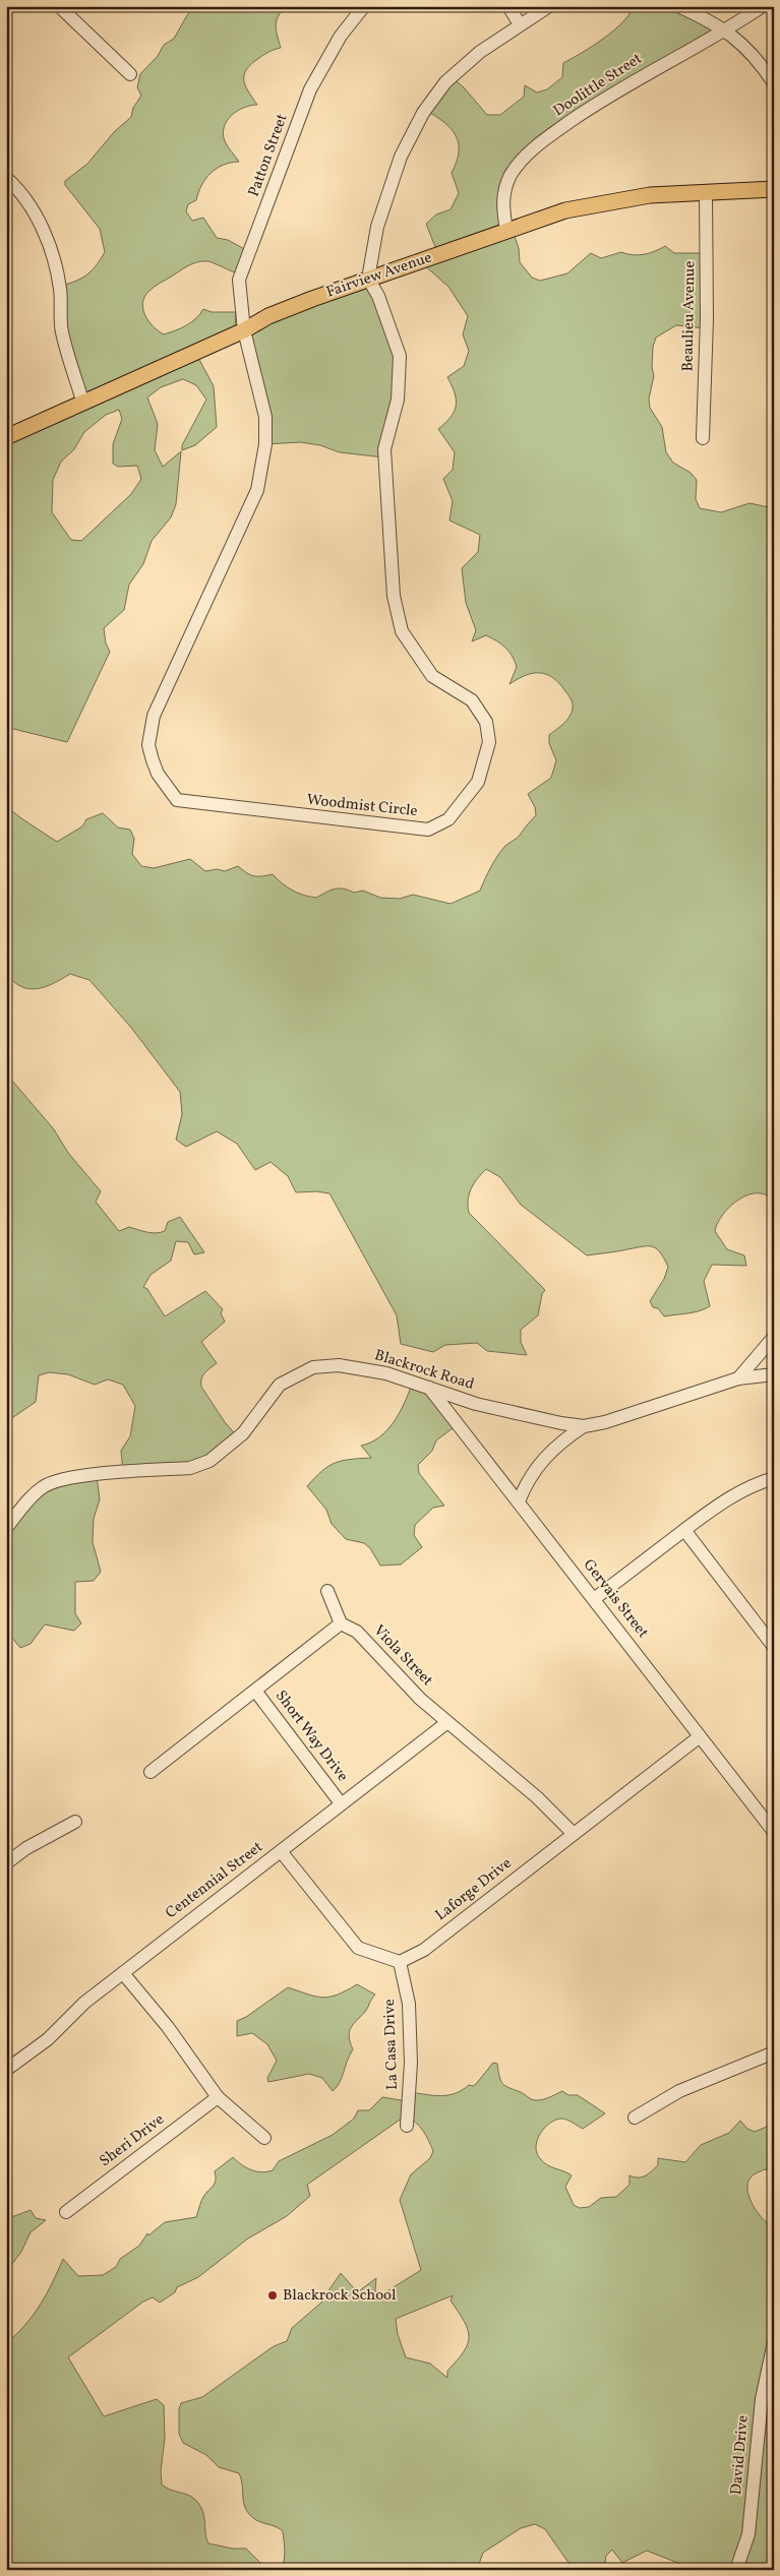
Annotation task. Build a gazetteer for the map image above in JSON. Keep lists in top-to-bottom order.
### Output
{
  "streets": {
    "main road": ["Fairview Avenue"],
    "street": [
      "Doolittle Street",
      "Patton Street",
      "Beaulieu Avenue",
      "Woodmist Circle",
      "Blackrock Road",
      "Gervais Street",
      "Viola Street",
      "Short Way Drive",
      "Centennial Street",
      "Laforge Drive",
      "La Casa Drive",
      "Sheri Drive",
      "David Drive"
    ]
  },
  "crossings": [
    ["Doolittle Street", "Fairview Avenue"],
    ["Patton Street", "Fairview Avenue"],
    ["Patton Street", "Woodmist Circle"],
    ["Fairview Avenue", "Beaulieu Avenue"],
    ["Fairview Avenue", "Woodmist Circle"],
    ["Blackrock Road", "Gervais Street"],
    ["Gervais Street", "Laforge Drive"],
    ["Viola Street", "Centennial Street"],
    ["Viola Street", "Laforge Drive"],
    ["Short Way Drive", "Centennial Street"],
    ["Laforge Drive", "La Casa Drive"]
  ],
  "places": ["Blackrock School"]
}
